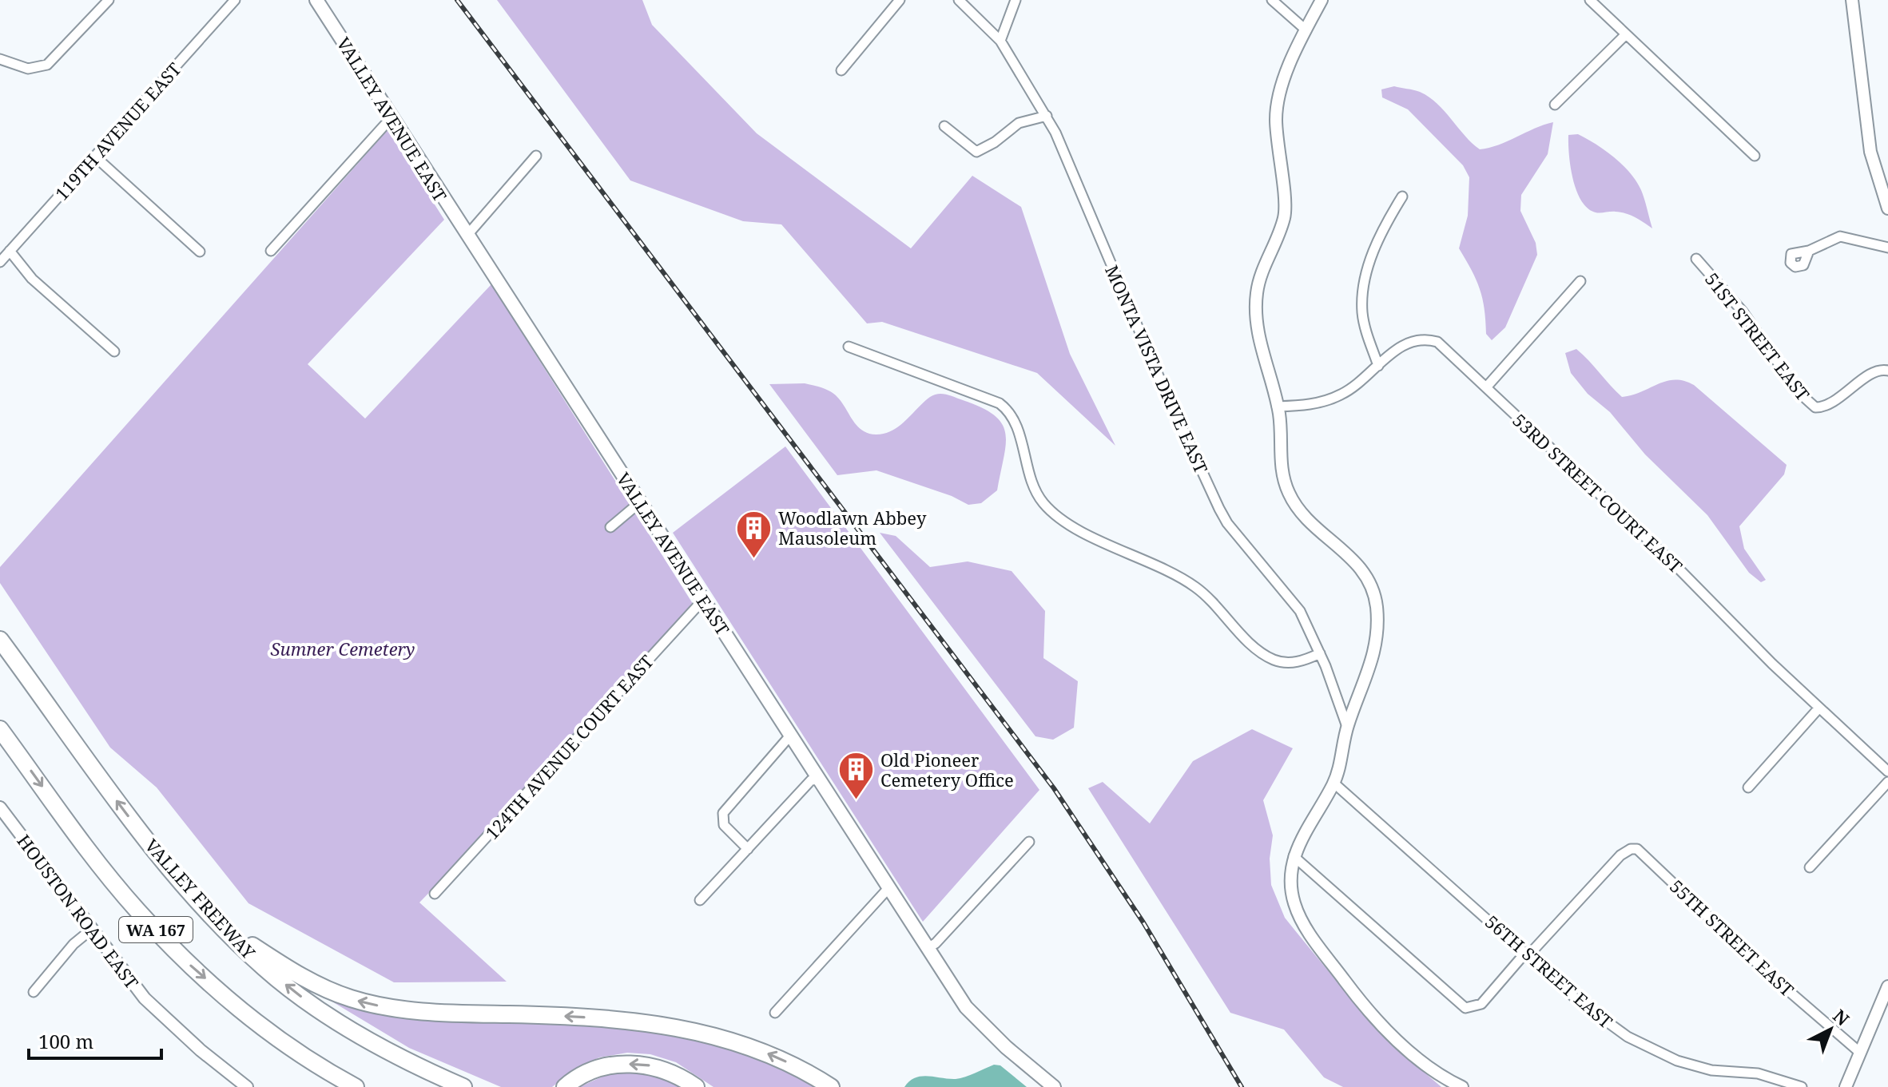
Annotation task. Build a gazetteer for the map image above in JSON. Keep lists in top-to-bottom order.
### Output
{
  "streets": {
    "highway": ["VALLEY FREEWAY", "WA 167"],
    "main road": ["VALLEY AVENUE EAST"],
    "street": [
      "119TH AVENUE EAST",
      "51ST STREET EAST",
      "MONTA VISTA DRIVE EAST",
      "53RD STREET COURT EAST",
      "124TH AVENUE COURT EAST",
      "HOUSTON ROAD EAST",
      "55TH STREET EAST",
      "56TH STREET EAST"
    ]
  },
  "crossings": [
    ["VALLEY AVENUE EAST", "124TH AVENUE COURT EAST"],
    ["55TH STREET EAST", "56TH STREET EAST"]
  ],
  "parks": ["Sumner Cemetery"],
  "places": {
    "building": ["Woodlawn Abbey Mausoleum", "Old Pioneer Cemetery Office"]
  },
  "scale_bar": "100 m",
  "north": "top right"
}
